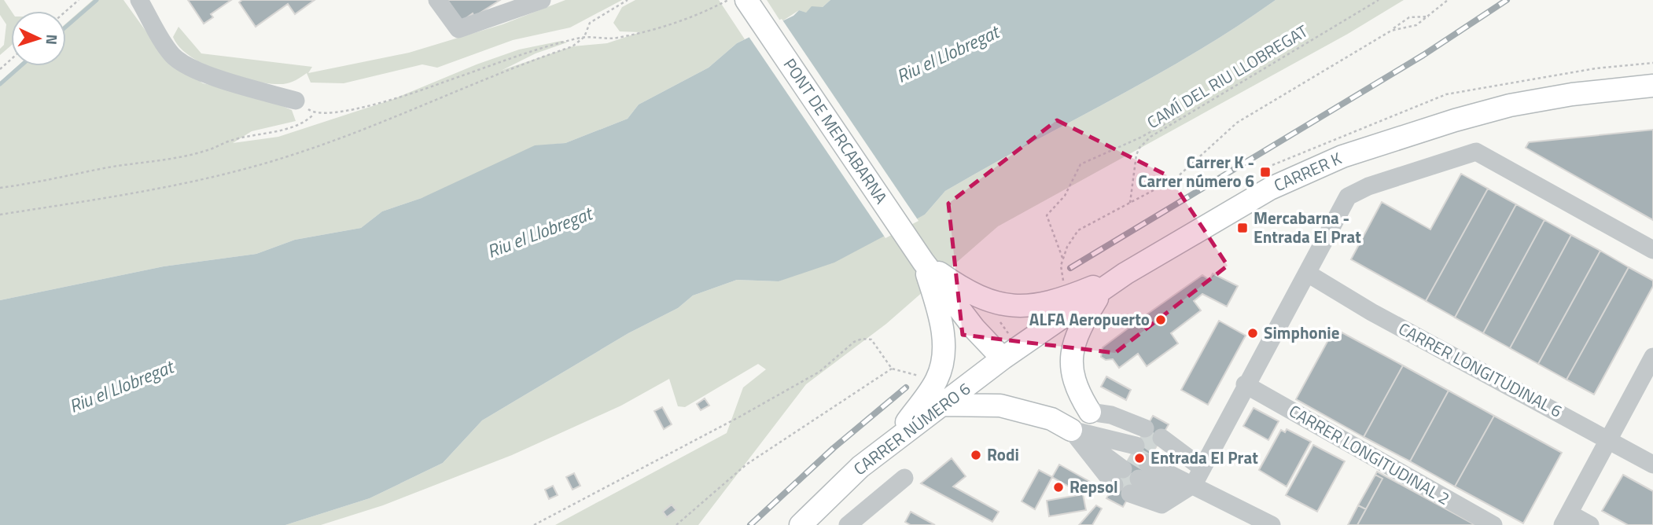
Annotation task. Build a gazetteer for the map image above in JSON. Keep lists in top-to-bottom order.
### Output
{
  "streets": {
    "main road": ["PONT DE MERCABARNA", "CARRER K", "CARRER NÚMERO 6"],
    "lane": ["CARRER LONGITUDINAL 6", "CARRER LONGITUDINAL 2"],
    "path": ["CAMÍ DEL RIU LLOBREGAT"]
  },
  "crossings": [
    ["PONT DE MERCABARNA", "CARRER K"],
    ["PONT DE MERCABARNA", "CARRER NÚMERO 6"],
    ["CARRER K", "CARRER NÚMERO 6"]
  ],
  "water": ["Riu el Llobregat"],
  "places": {
    "transit": ["Carrer K - Carrer número 6", "Mercabarna - Entrada El Prat"],
    "other": [
      "ALFA Aeropuerto",
      "Simphonie",
      "Rodi",
      "Entrada El Prat",
      "Repsol"
    ]
  },
  "north": "right"
}
